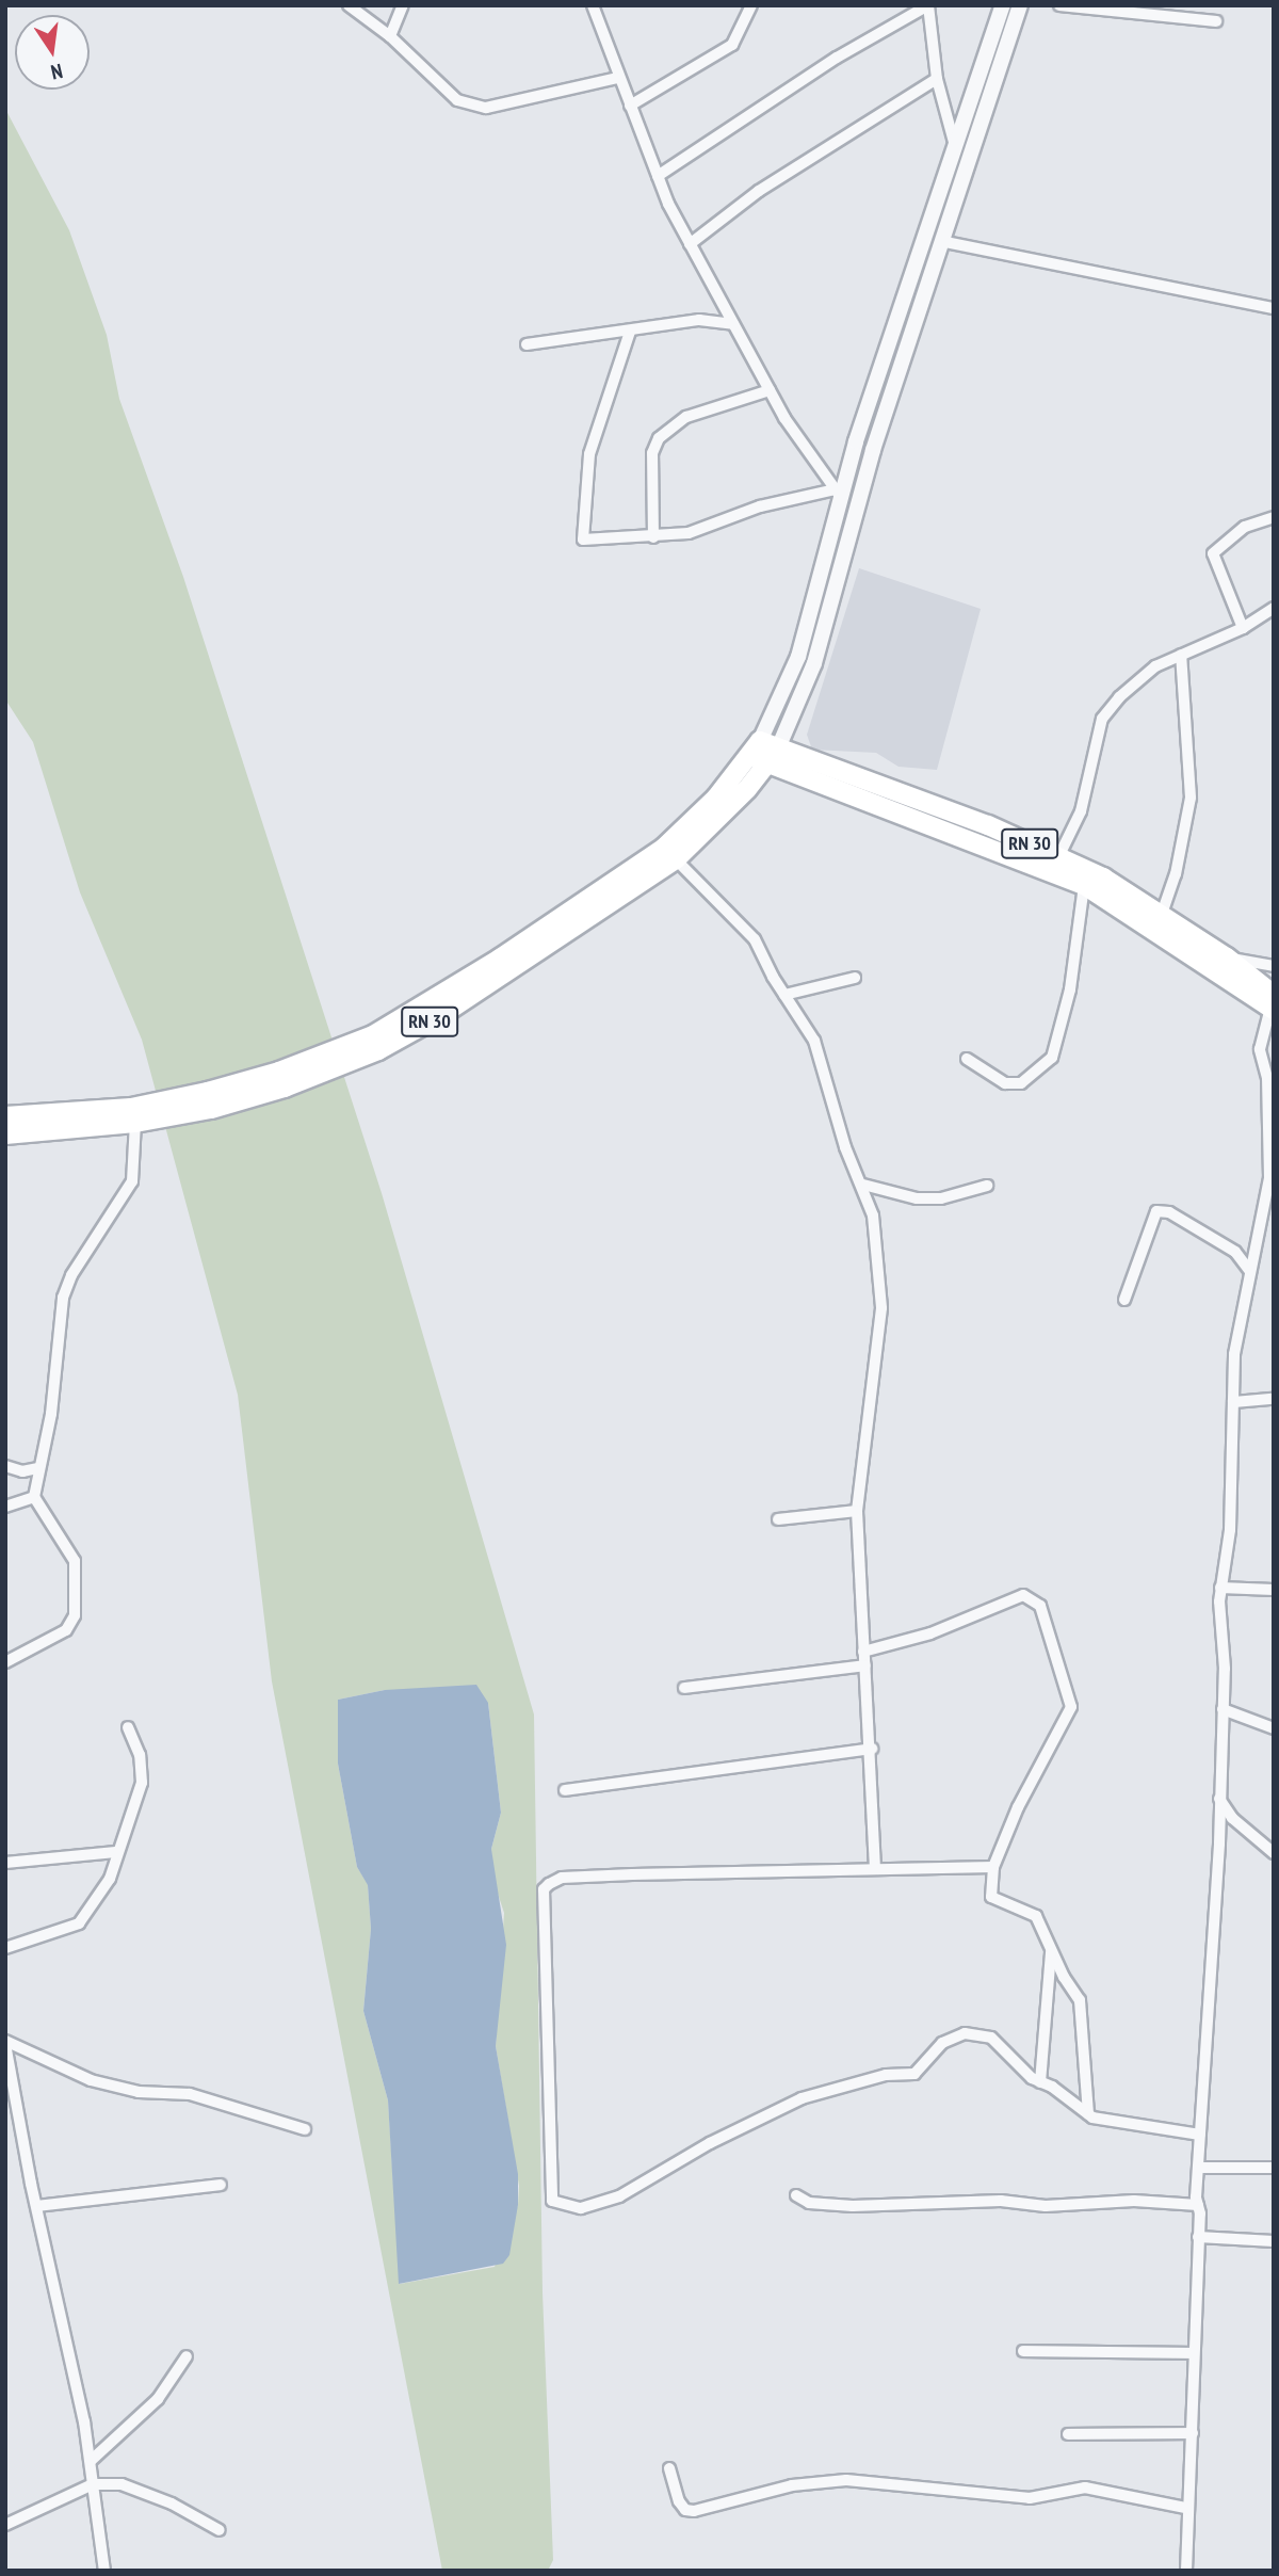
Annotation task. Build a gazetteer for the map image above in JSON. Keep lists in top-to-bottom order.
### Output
{
  "streets": {
    "main road": ["RN 30"]
  },
  "north": "bottom"
}
